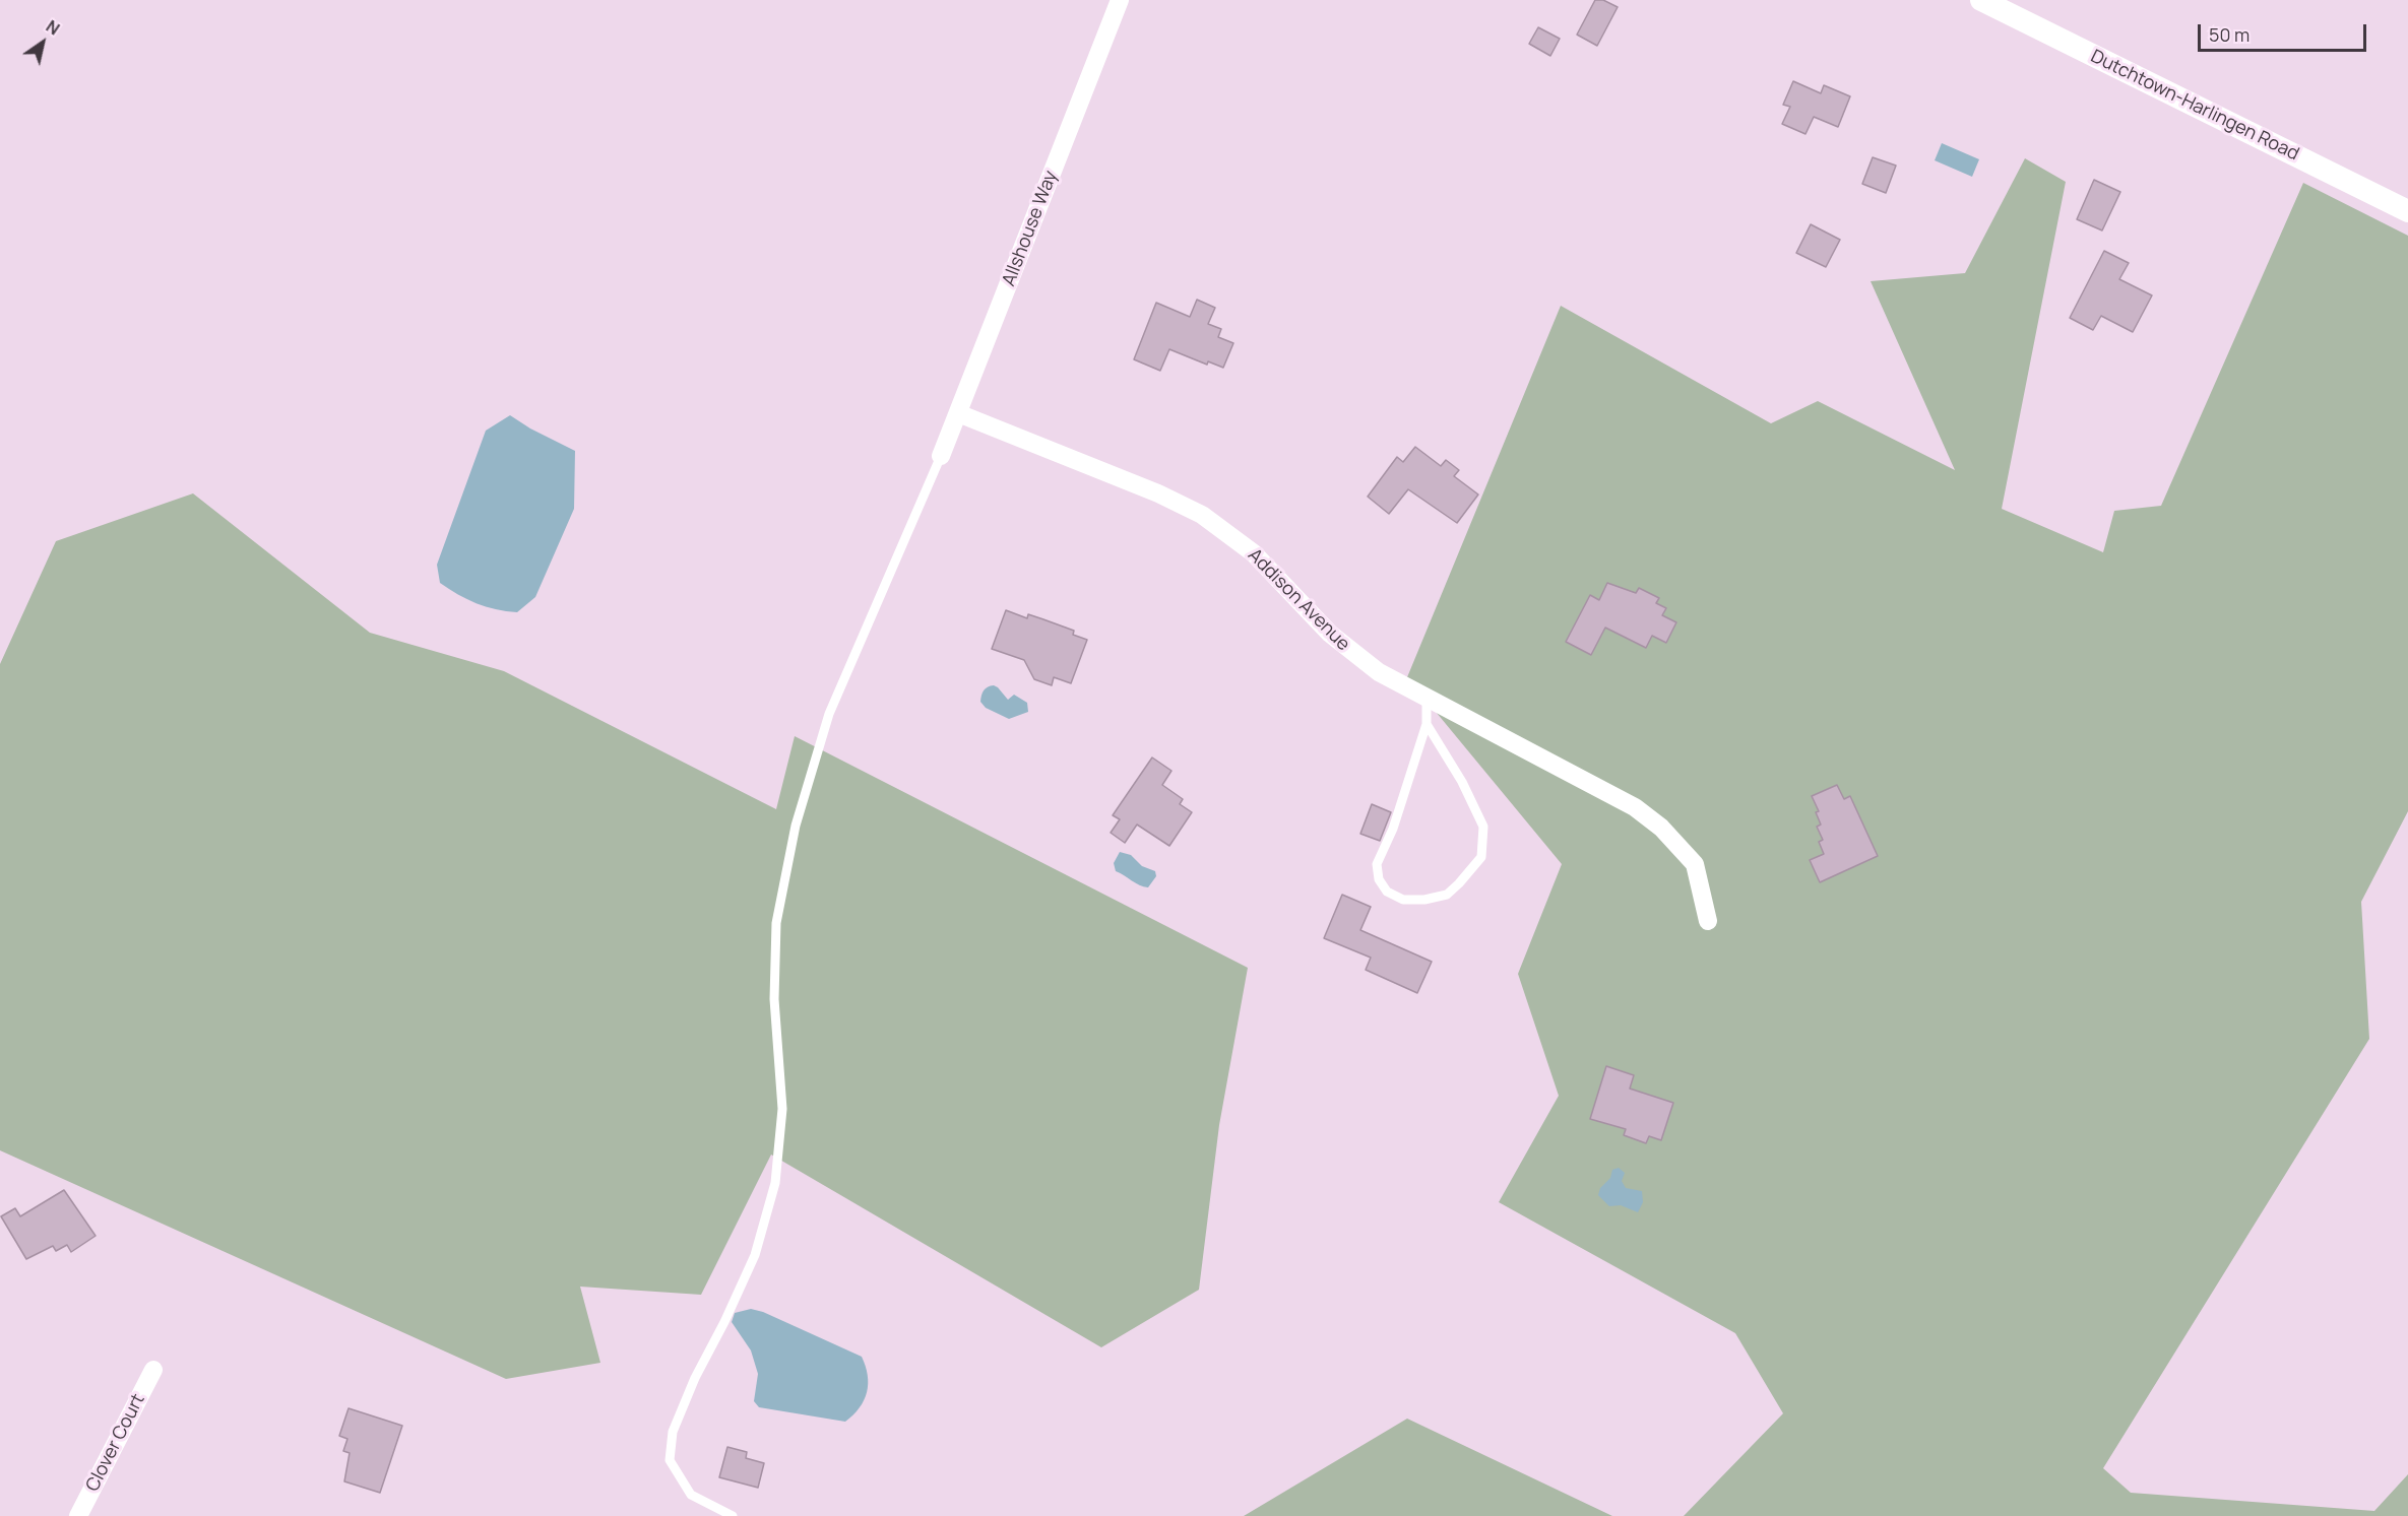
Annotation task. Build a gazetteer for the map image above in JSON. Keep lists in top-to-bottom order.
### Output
{
  "streets": {
    "street": [
      "Dutchtown-Harlingen Road",
      "Allshouse Way",
      "Addison Avenue",
      "Clover Court"
    ]
  },
  "crossings": [
    ["Allshouse Way", "Addison Avenue"]
  ],
  "scale_bar": "50 m",
  "north": "top right"
}
